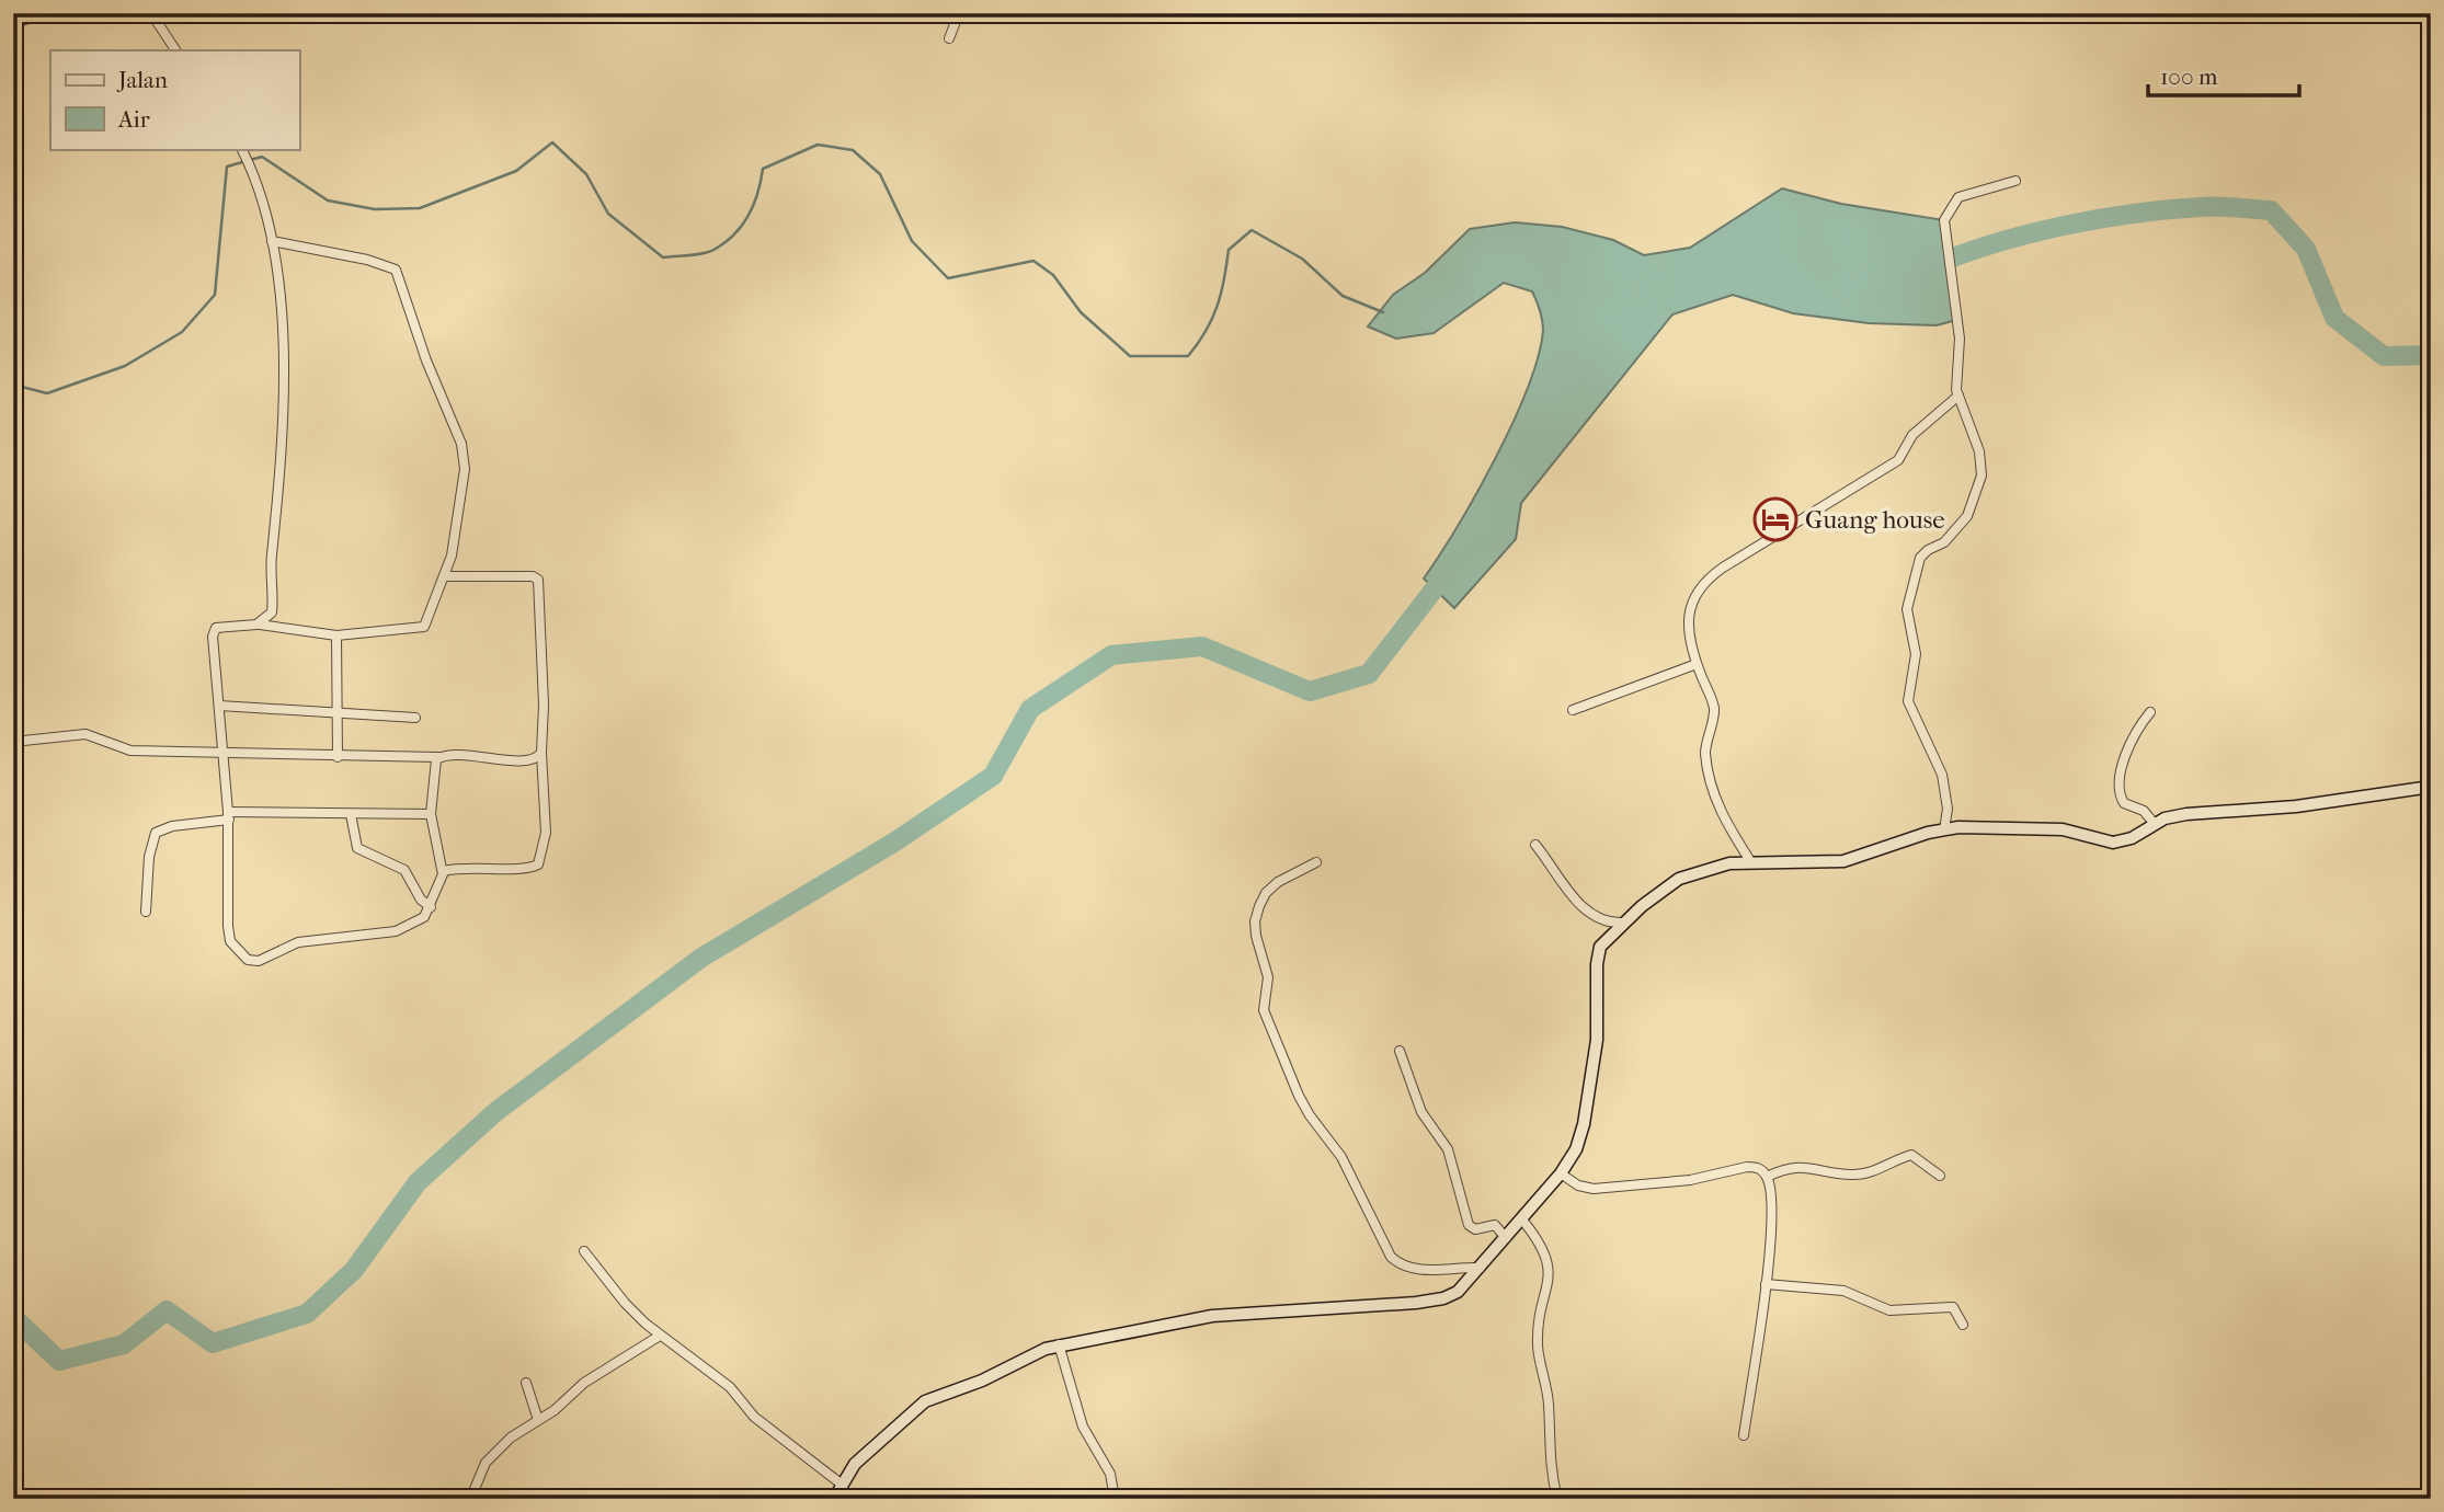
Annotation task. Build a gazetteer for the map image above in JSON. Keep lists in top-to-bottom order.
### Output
{
  "places": {
    "hotel": ["Guang house"]
  },
  "legend": ["Jalan", "Air"],
  "scale_bar": "100 m"
}
